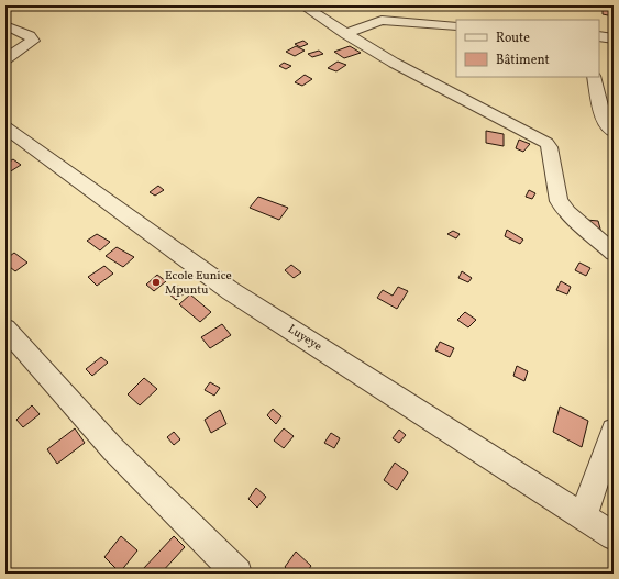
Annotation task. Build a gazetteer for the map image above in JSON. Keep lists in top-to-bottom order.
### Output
{
  "streets": {
    "street": ["Luyeye"]
  },
  "places": ["Ecole Eunice Mpuntu"],
  "legend": ["Route", "Bâtiment"]
}
